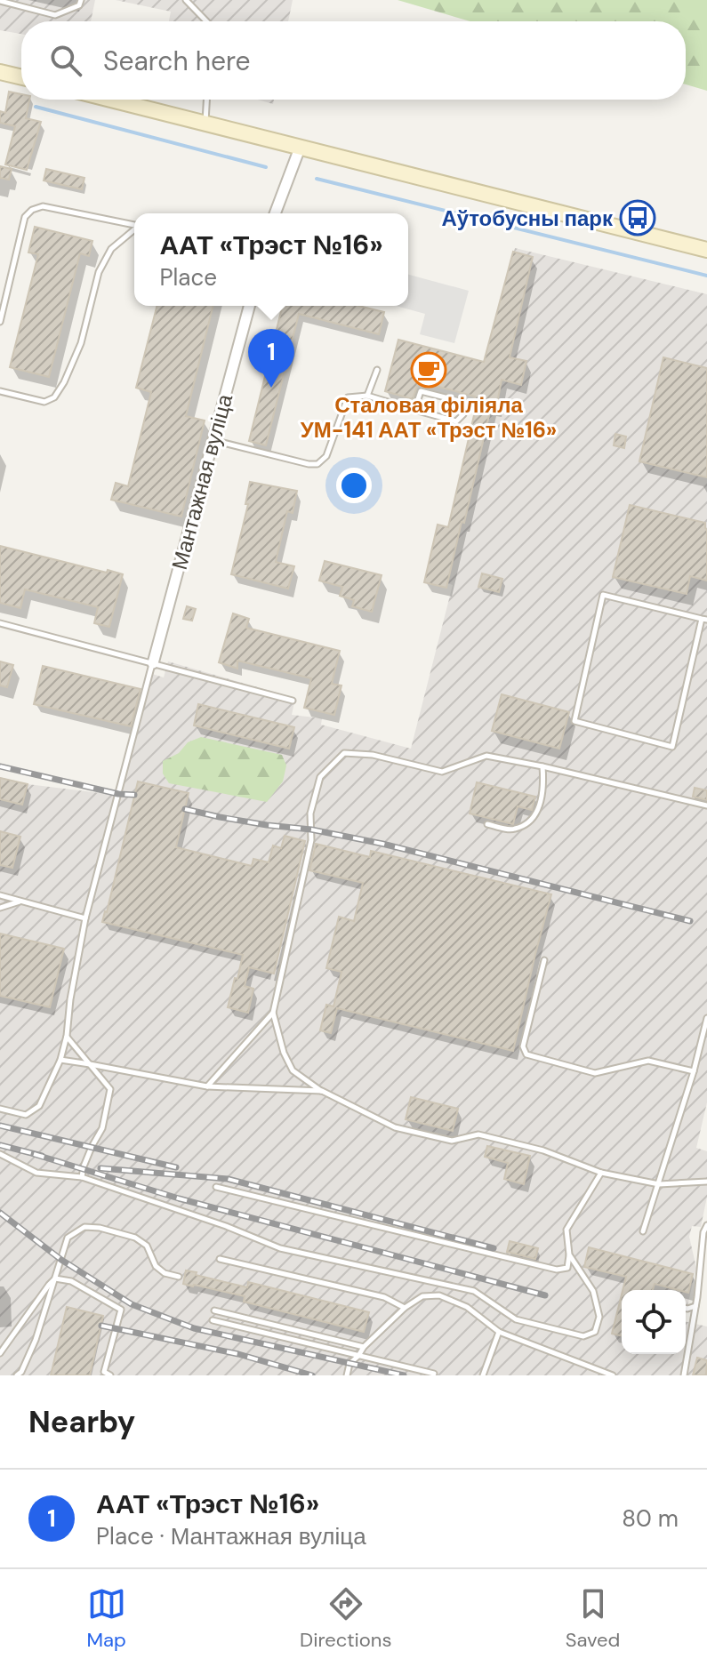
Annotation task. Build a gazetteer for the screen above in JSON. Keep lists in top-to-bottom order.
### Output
{
  "streets": {
    "street": ["Мантажная вуліца"]
  },
  "places": {
    "bus stop": ["Аўтобусны парк"],
    "cafe": ["Сталовая філіяла УМ-141 ААТ «Трэст №16»"]
  },
  "page": {
    "search": "Search here",
    "popup": ["ААТ «Трэст №16»", "Place"],
    "pins": "1",
    "heading": "Nearby",
    "list": [
      {
        "mark": "1",
        "name": "ААТ «Трэст №16»",
        "note": "Place · Мантажная вуліца",
        "value": "80 m"
      }
    ],
    "nav": ["Map", "Directions", "Saved"]
  }
}
